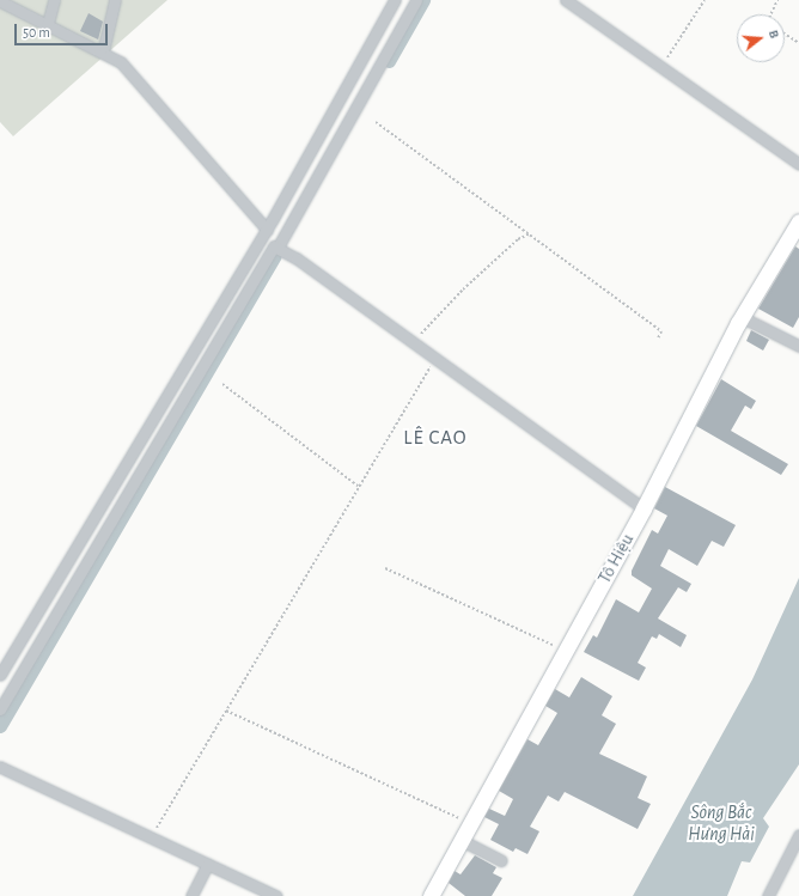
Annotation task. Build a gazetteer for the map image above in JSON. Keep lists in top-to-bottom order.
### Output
{
  "streets": {
    "main road": ["Tô Hiệu"]
  },
  "districts": ["LÊ CAO"],
  "water": ["Sông Bắc Hưng Hải"],
  "scale_bar": "50 m",
  "north": "right"
}
